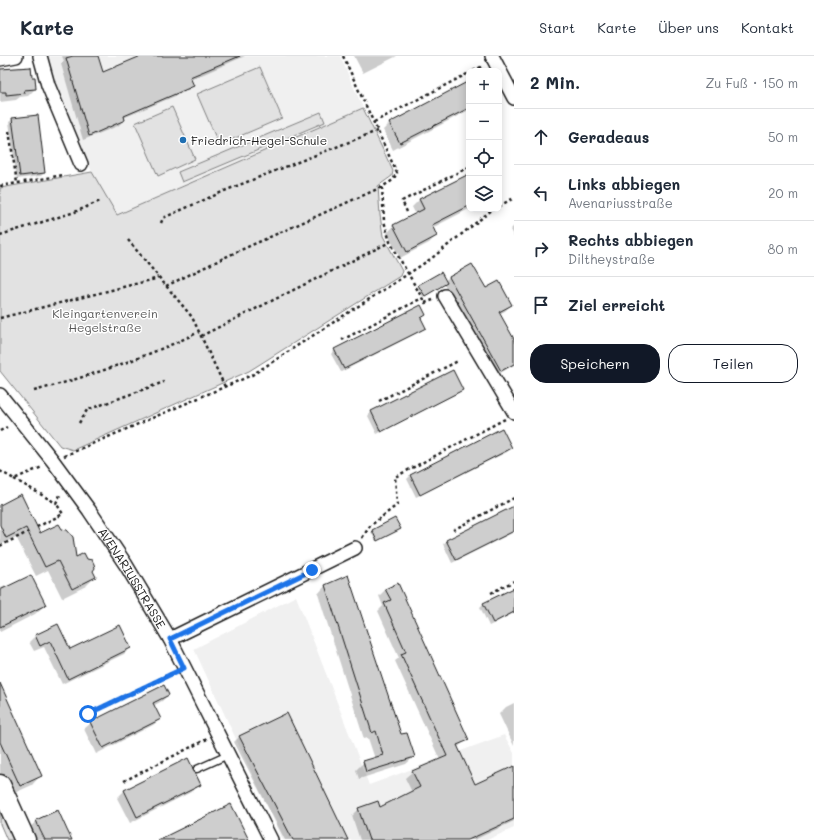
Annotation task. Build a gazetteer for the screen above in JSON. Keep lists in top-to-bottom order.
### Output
{
  "streets": {
    "street": ["AVENARIUSSTRASSE"]
  },
  "parks": ["Kleingartenverein Hegelstraße"],
  "places": ["Friedrich-Hegel-Schule"],
  "page": {
    "header": "Karte",
    "nav": [
      "Start",
      "Karte",
      "Über uns",
      "Kontakt"
    ],
    "heading": ["2 Min.", "Zu Fuß · 150 m"],
    "map_buttons": ["+", "−"],
    "list": [
      ["Geradeaus", "50 m"],
      ["Links abbiegen", "Avenariusstraße", "20 m"],
      ["Rechts abbiegen", "Diltheystraße", "80 m"],
      "Ziel erreicht"
    ],
    "buttons": ["Speichern", "Teilen"]
  }
}
